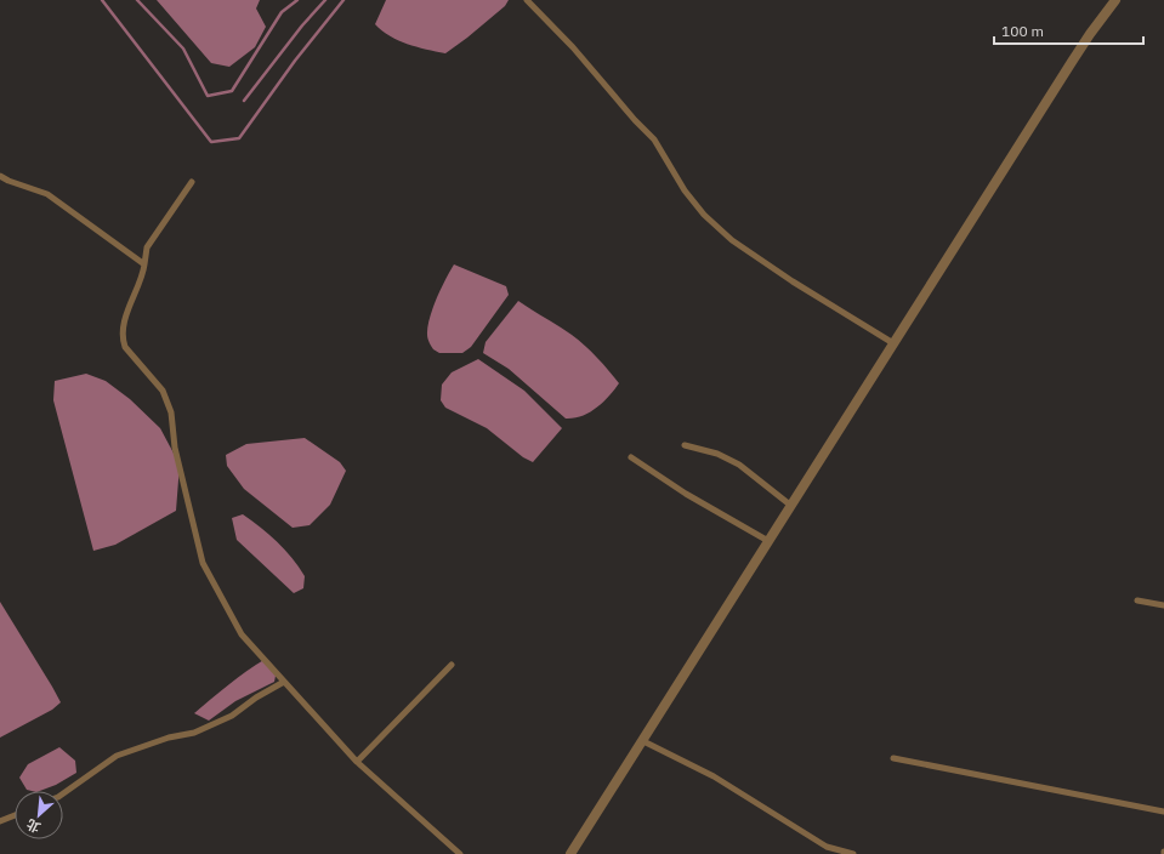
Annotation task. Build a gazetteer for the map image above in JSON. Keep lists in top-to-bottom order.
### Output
{
  "scale_bar": "100 m",
  "north": "bottom left"
}
